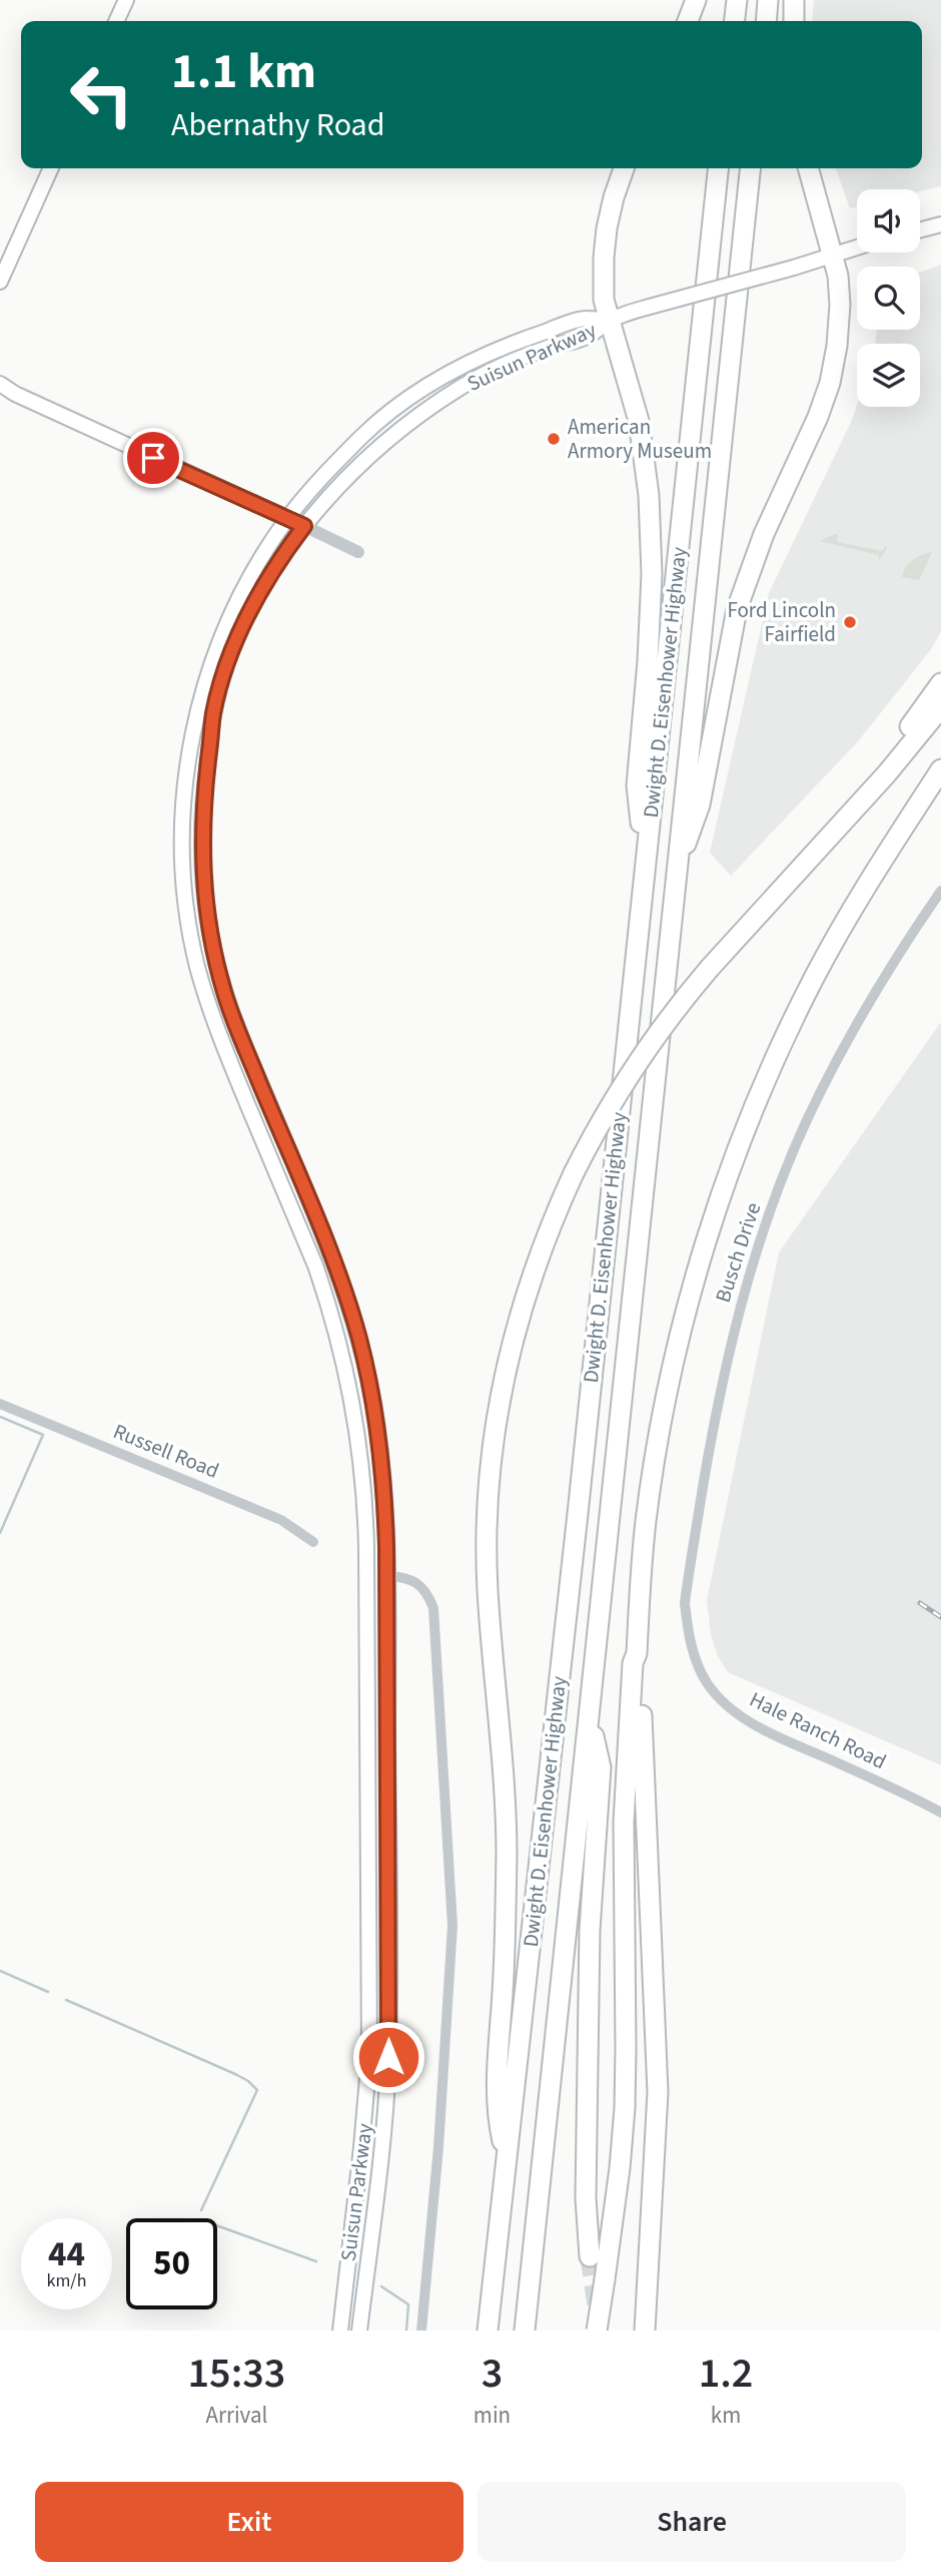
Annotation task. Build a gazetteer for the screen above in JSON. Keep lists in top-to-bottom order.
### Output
{
  "streets": {
    "highway": ["Dwight D. Eisenhower Highway"],
    "main road": ["Suisun Parkway"],
    "street": ["Busch Drive", "Russell Road", "Hale Ranch Road"]
  },
  "crossings": [
    ["Busch Drive", "Hale Ranch Road"]
  ],
  "places": ["American Armory Museum", "Ford Lincoln Fairfield"],
  "page": {
    "turn": ["1.1 km", "Abernathy Road"],
    "speed": "44 km/h",
    "limit": "50",
    "eta": [
      "15:33",
      "Arrival",
      "3",
      "min",
      "1.2",
      "km"
    ],
    "buttons": ["Exit", "Share"]
  }
}
